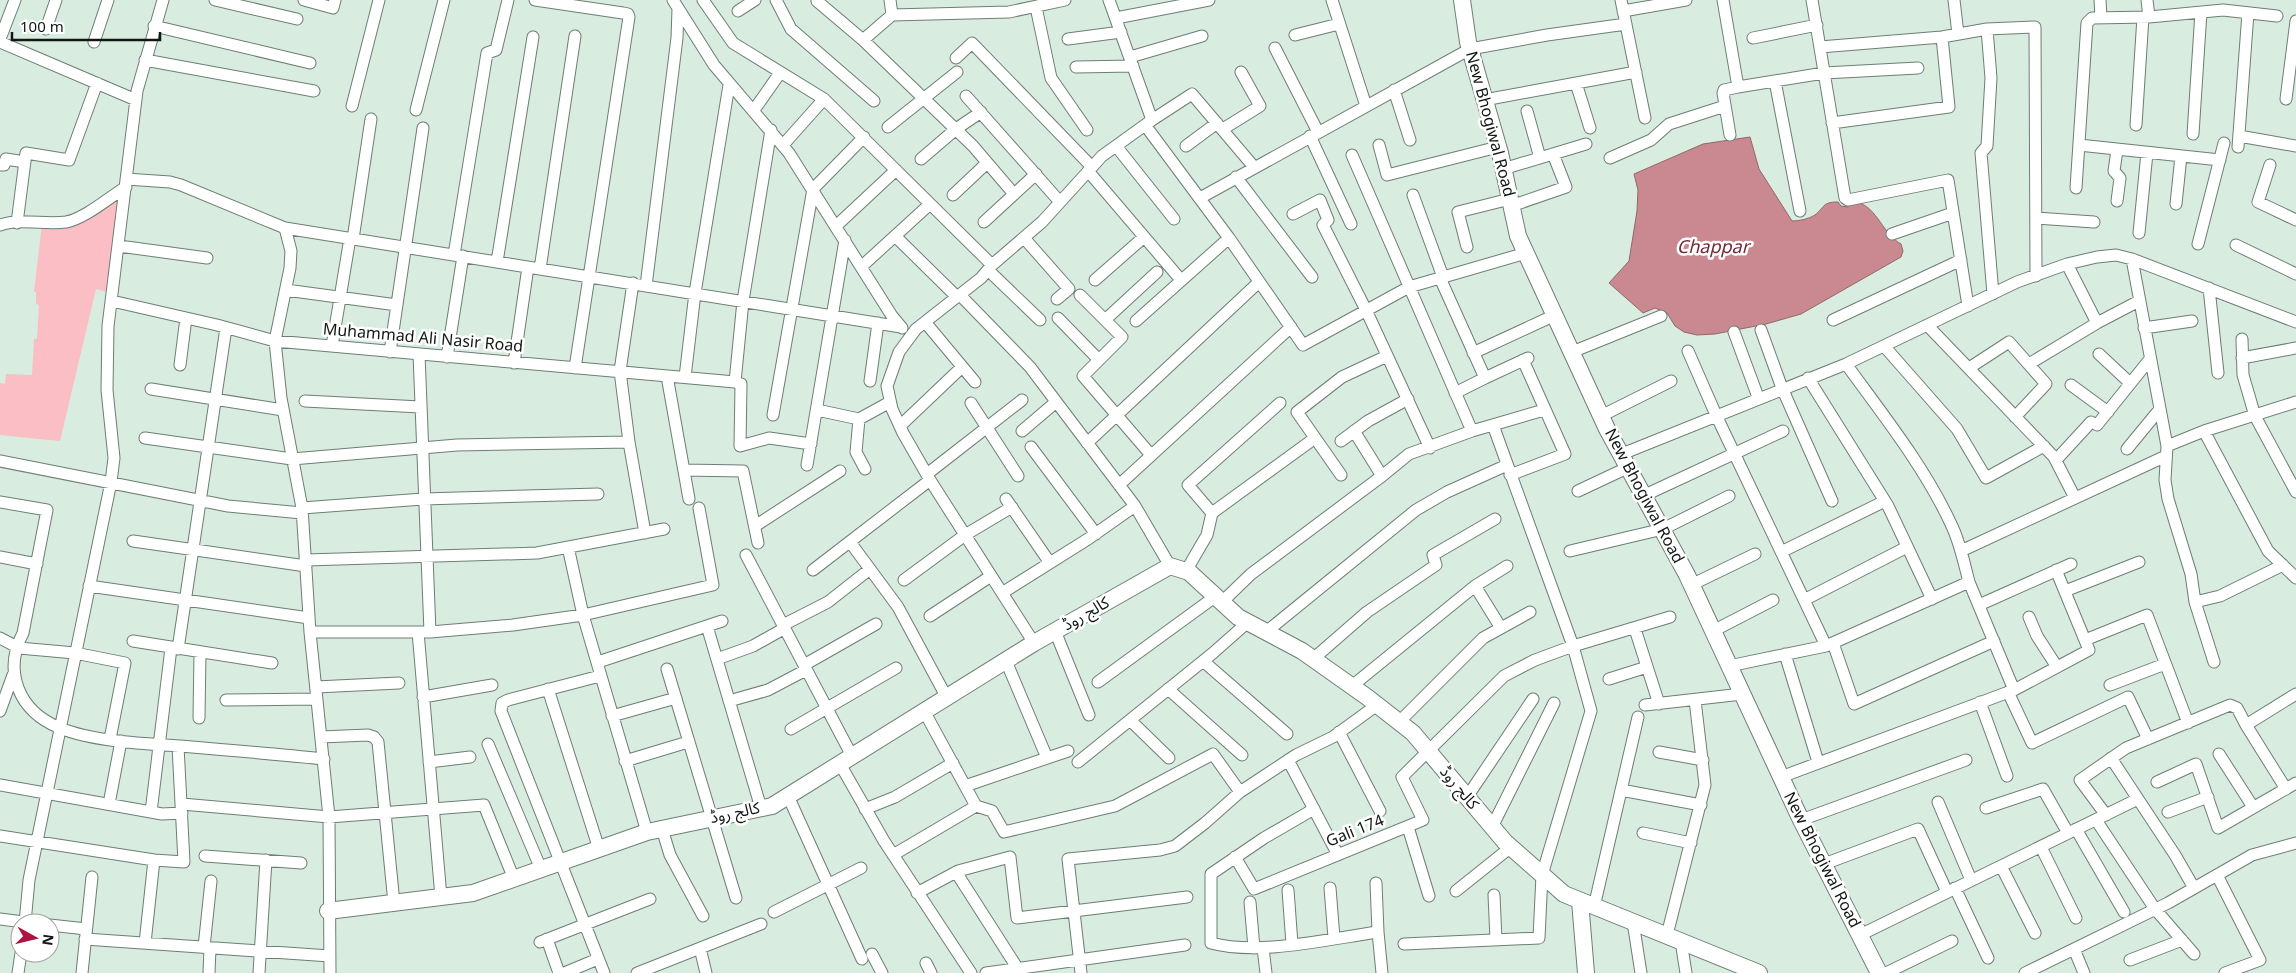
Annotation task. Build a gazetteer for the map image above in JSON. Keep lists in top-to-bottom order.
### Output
{
  "streets": {
    "street": [
      "New Bhogiwal Road",
      "Muhammad Ali Nasir Road",
      "کالج روڈ",
      "Gali 174"
    ]
  },
  "crossings": [
    ["کالج روڈ", "Gali 174"]
  ],
  "water": ["Chappar"],
  "scale_bar": "100 m",
  "north": "right"
}
